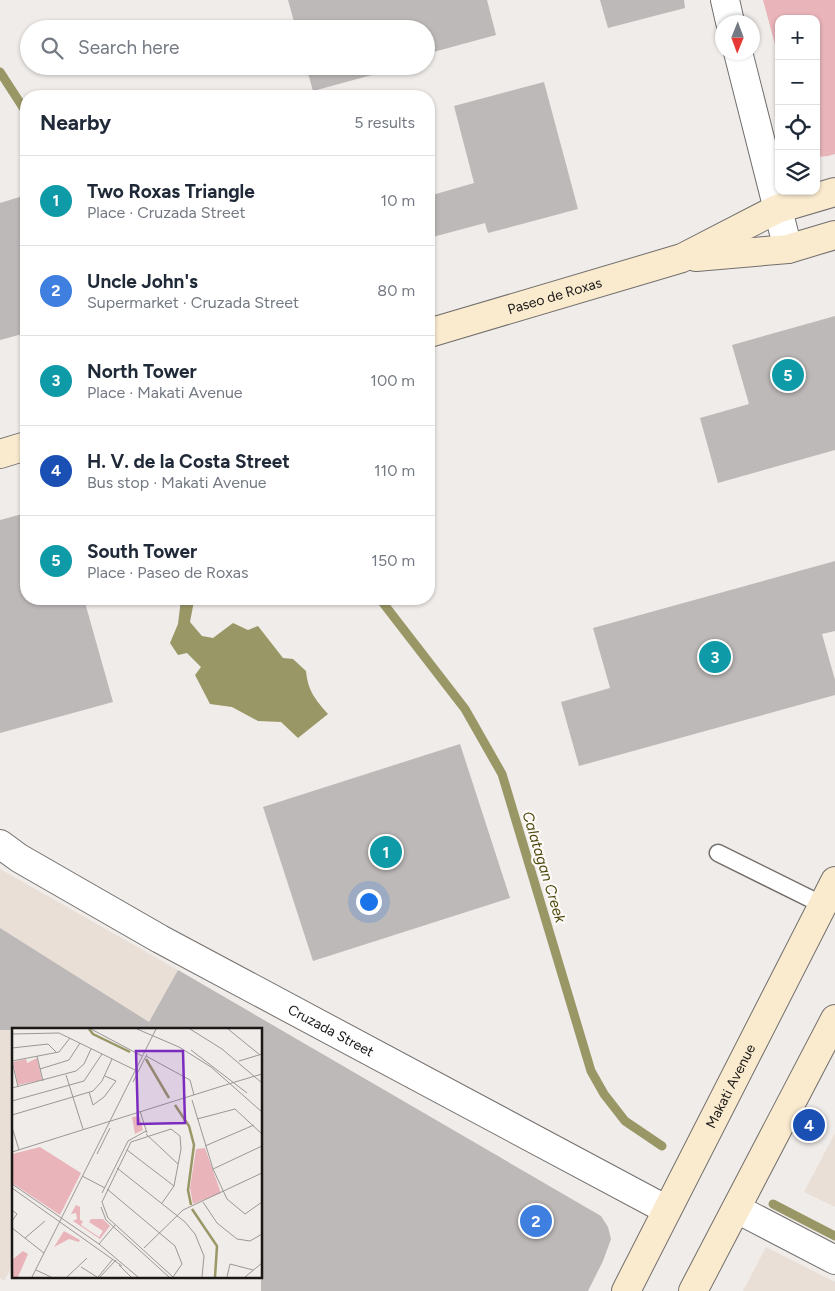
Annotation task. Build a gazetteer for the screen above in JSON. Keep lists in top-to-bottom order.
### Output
{
  "streets": {
    "main road": ["Paseo de Roxas", "Makati Avenue"],
    "street": ["Cruzada Street"]
  },
  "crossings": [
    ["Cruzada Street", "Makati Avenue"]
  ],
  "water": ["Calatagan Creek"],
  "north": "bottom",
  "page": {
    "map_buttons": ["+", "−"],
    "search": "Search here",
    "heading": ["Nearby", "5 results"],
    "list": [
      {
        "mark": "1",
        "name": "Two Roxas Triangle",
        "note": "Place · Cruzada Street",
        "value": "10 m"
      },
      {
        "mark": "2",
        "name": "Uncle John's",
        "note": "Supermarket · Cruzada Street",
        "value": "80 m"
      },
      {
        "mark": "3",
        "name": "North Tower",
        "note": "Place · Makati Avenue",
        "value": "100 m"
      },
      {
        "mark": "4",
        "name": "H. V. de la Costa Street",
        "note": "Bus stop · Makati Avenue",
        "value": "110 m"
      },
      {
        "mark": "5",
        "name": "South Tower",
        "note": "Place · Paseo de Roxas",
        "value": "150 m"
      }
    ],
    "pins": [
      "5",
      "3",
      "1",
      "4",
      "2"
    ]
  }
}
